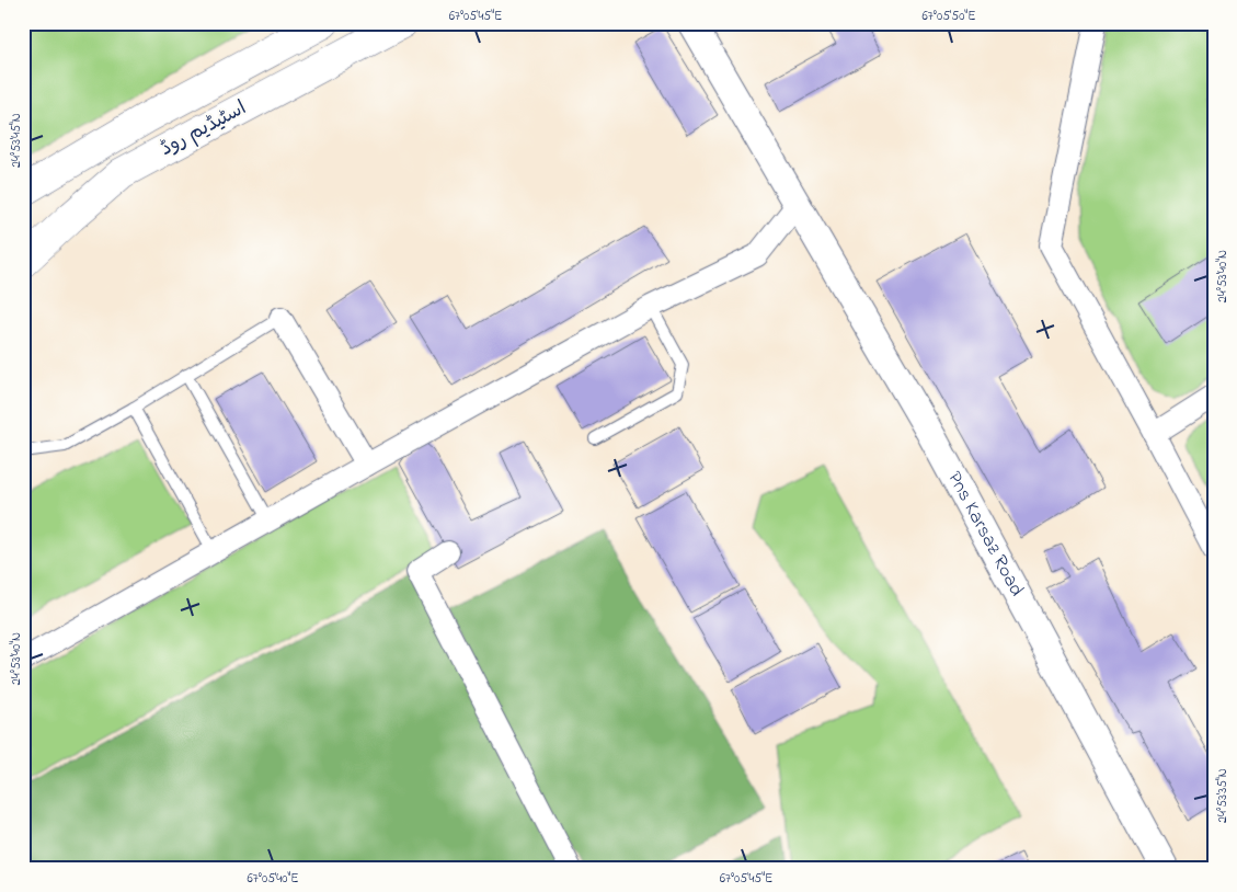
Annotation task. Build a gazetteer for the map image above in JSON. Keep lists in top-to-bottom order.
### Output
{
  "streets": {
    "main road": ["اسٹیڈیم روڈ"],
    "street": ["Pns Karsaz Road"]
  },
  "coordinates": [
    "67°05'45\"E",
    "67°05'50\"E",
    "24°53'45\"N",
    "24°53'40\"N",
    "24°53'35\"N",
    "67°05'40\"E"
  ]
}
